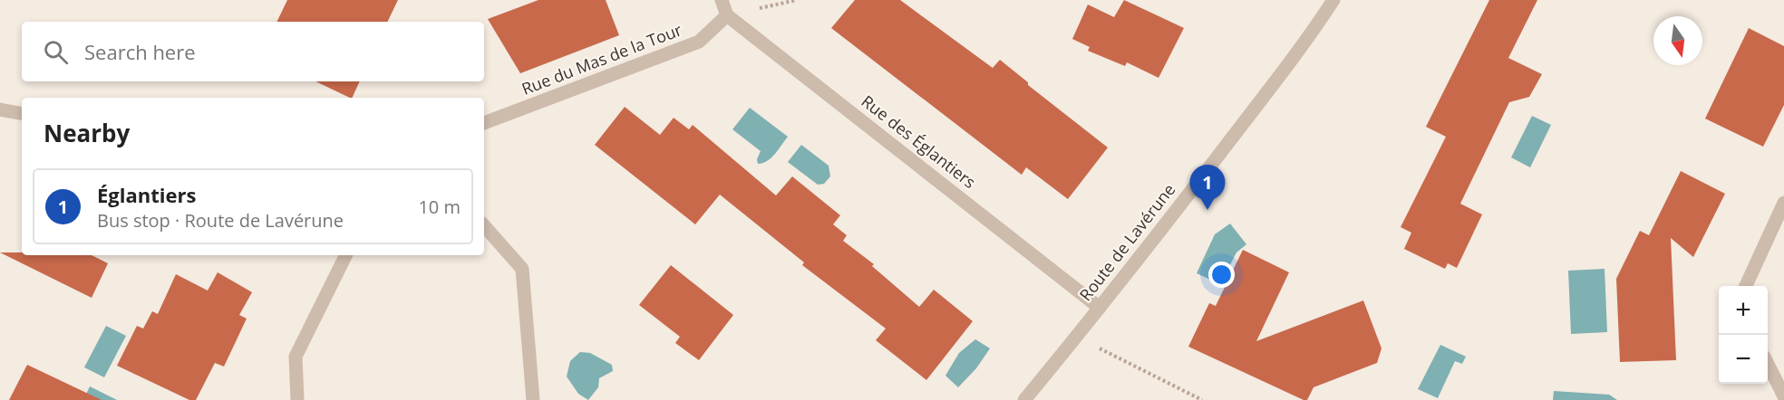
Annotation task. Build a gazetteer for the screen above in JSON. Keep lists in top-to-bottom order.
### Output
{
  "streets": {
    "street": ["Rue du Mas de la Tour", "Rue des Églantiers", "Route de Lavérune"]
  },
  "crossings": [
    ["Rue du Mas de la Tour", "Rue des Églantiers"],
    ["Rue des Églantiers", "Route de Lavérune"]
  ],
  "north": "bottom",
  "page": {
    "search": "Search here",
    "heading": "Nearby",
    "pins": "1",
    "list": [
      {
        "mark": "1",
        "name": "Églantiers",
        "note": "Bus stop · Route de Lavérune",
        "value": "10 m"
      }
    ],
    "map_buttons": ["+", "−"]
  }
}
